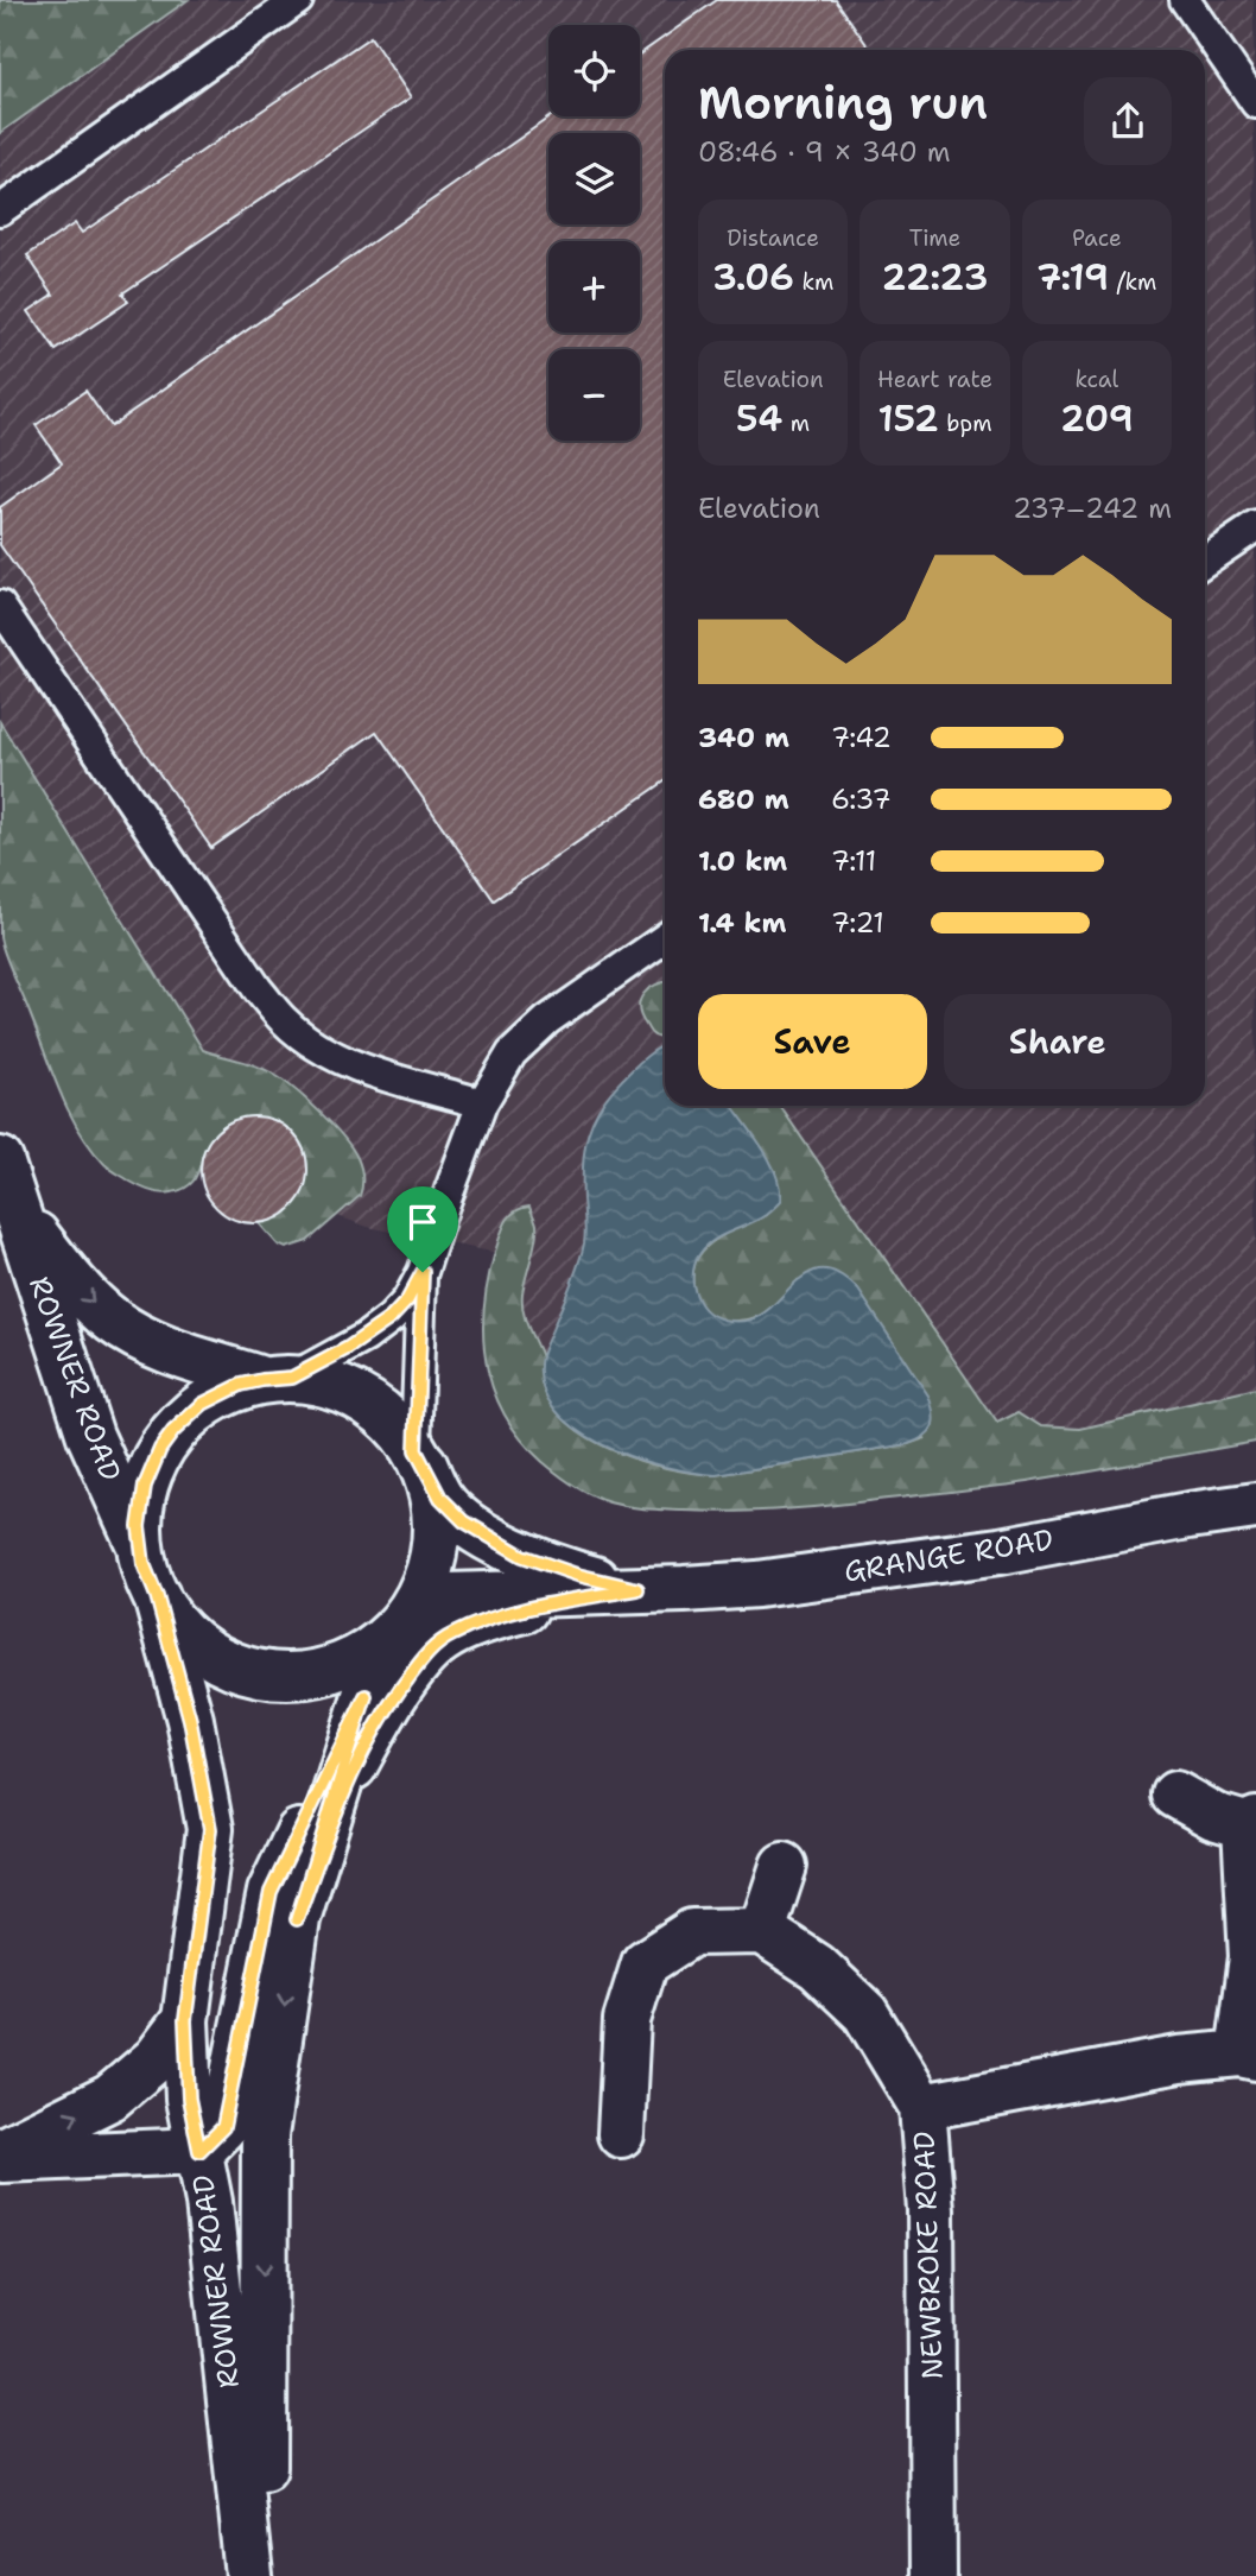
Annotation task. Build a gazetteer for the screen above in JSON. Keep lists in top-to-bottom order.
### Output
{
  "streets": {
    "main road": ["ROWNER ROAD", "GRANGE ROAD", "NEWBROKE ROAD"]
  },
  "crossings": [
    ["ROWNER ROAD", "GRANGE ROAD"]
  ],
  "page": {
    "map_buttons": ["+", "−"],
    "heading": ["Morning run", "08:46 · 9 × 340 m"],
    "stats": [
      ["Distance", "3.06 km"],
      ["Time", "22:23"],
      ["Pace", "7:19 /km"],
      ["Elevation", "54 m"],
      ["Heart rate", "152 bpm"],
      ["kcal", "209"]
    ],
    "chart": ["Elevation", "237–242 m"],
    "list": [
      {
        "name": "340 m",
        "note": "7:42"
      },
      {
        "name": "680 m",
        "note": "6:37"
      },
      {
        "name": "1.0 km",
        "note": "7:11"
      },
      {
        "name": "1.4 km",
        "note": "7:21"
      }
    ],
    "buttons": ["Save", "Share"]
  }
}
